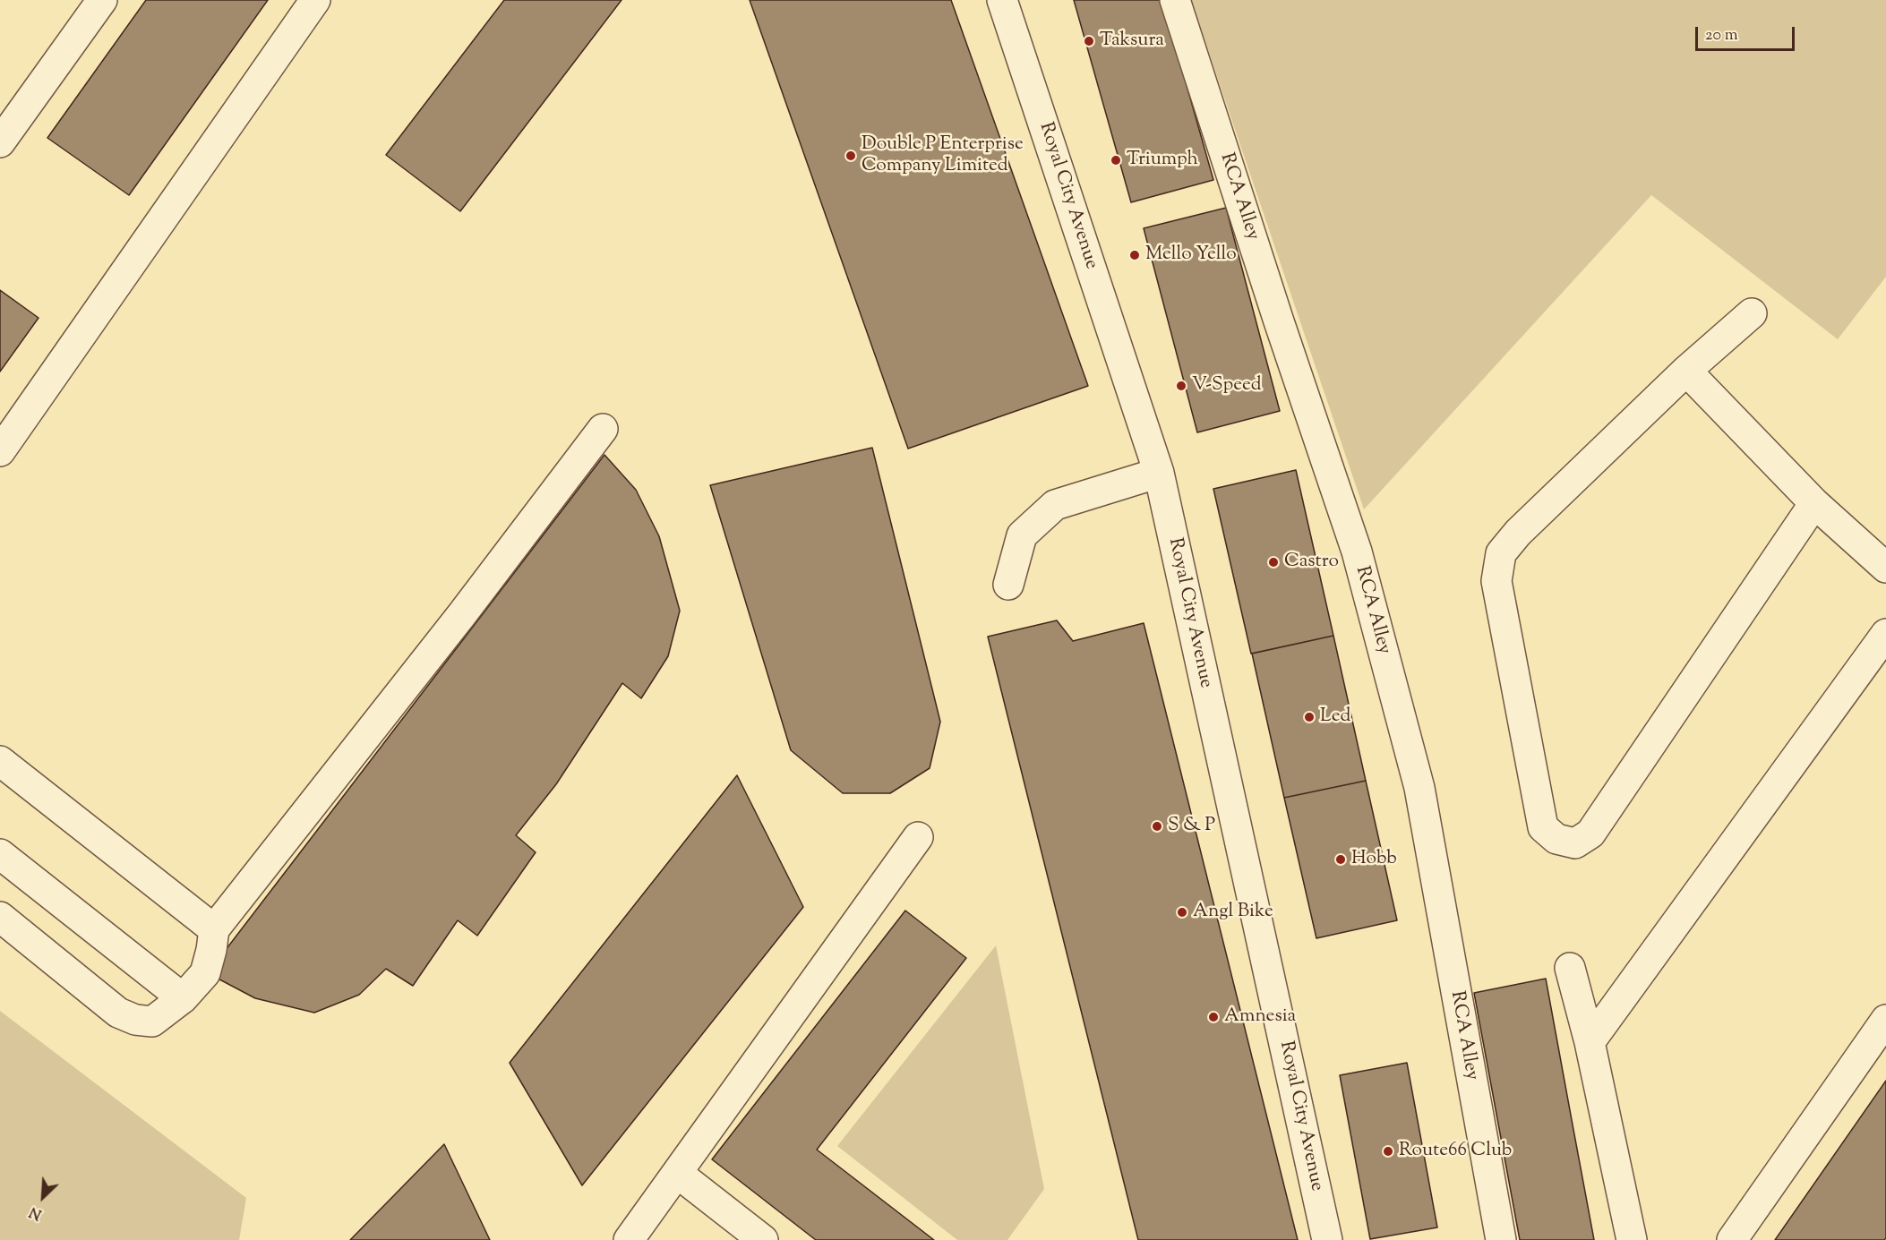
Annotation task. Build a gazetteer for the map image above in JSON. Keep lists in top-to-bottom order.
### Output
{
  "streets": {
    "street": ["Royal City Avenue", "RCA Alley"]
  },
  "places": [
    "Taksura",
    "Double P Enterprise Company Limited",
    "Triumph",
    "Mello Yello",
    "V-Speed",
    "Castro",
    "Led",
    "S & P",
    "Hobb",
    "Angl Bike",
    "Amnesia",
    "Route66 Club"
  ],
  "scale_bar": "20 m",
  "north": "bottom left"
}
